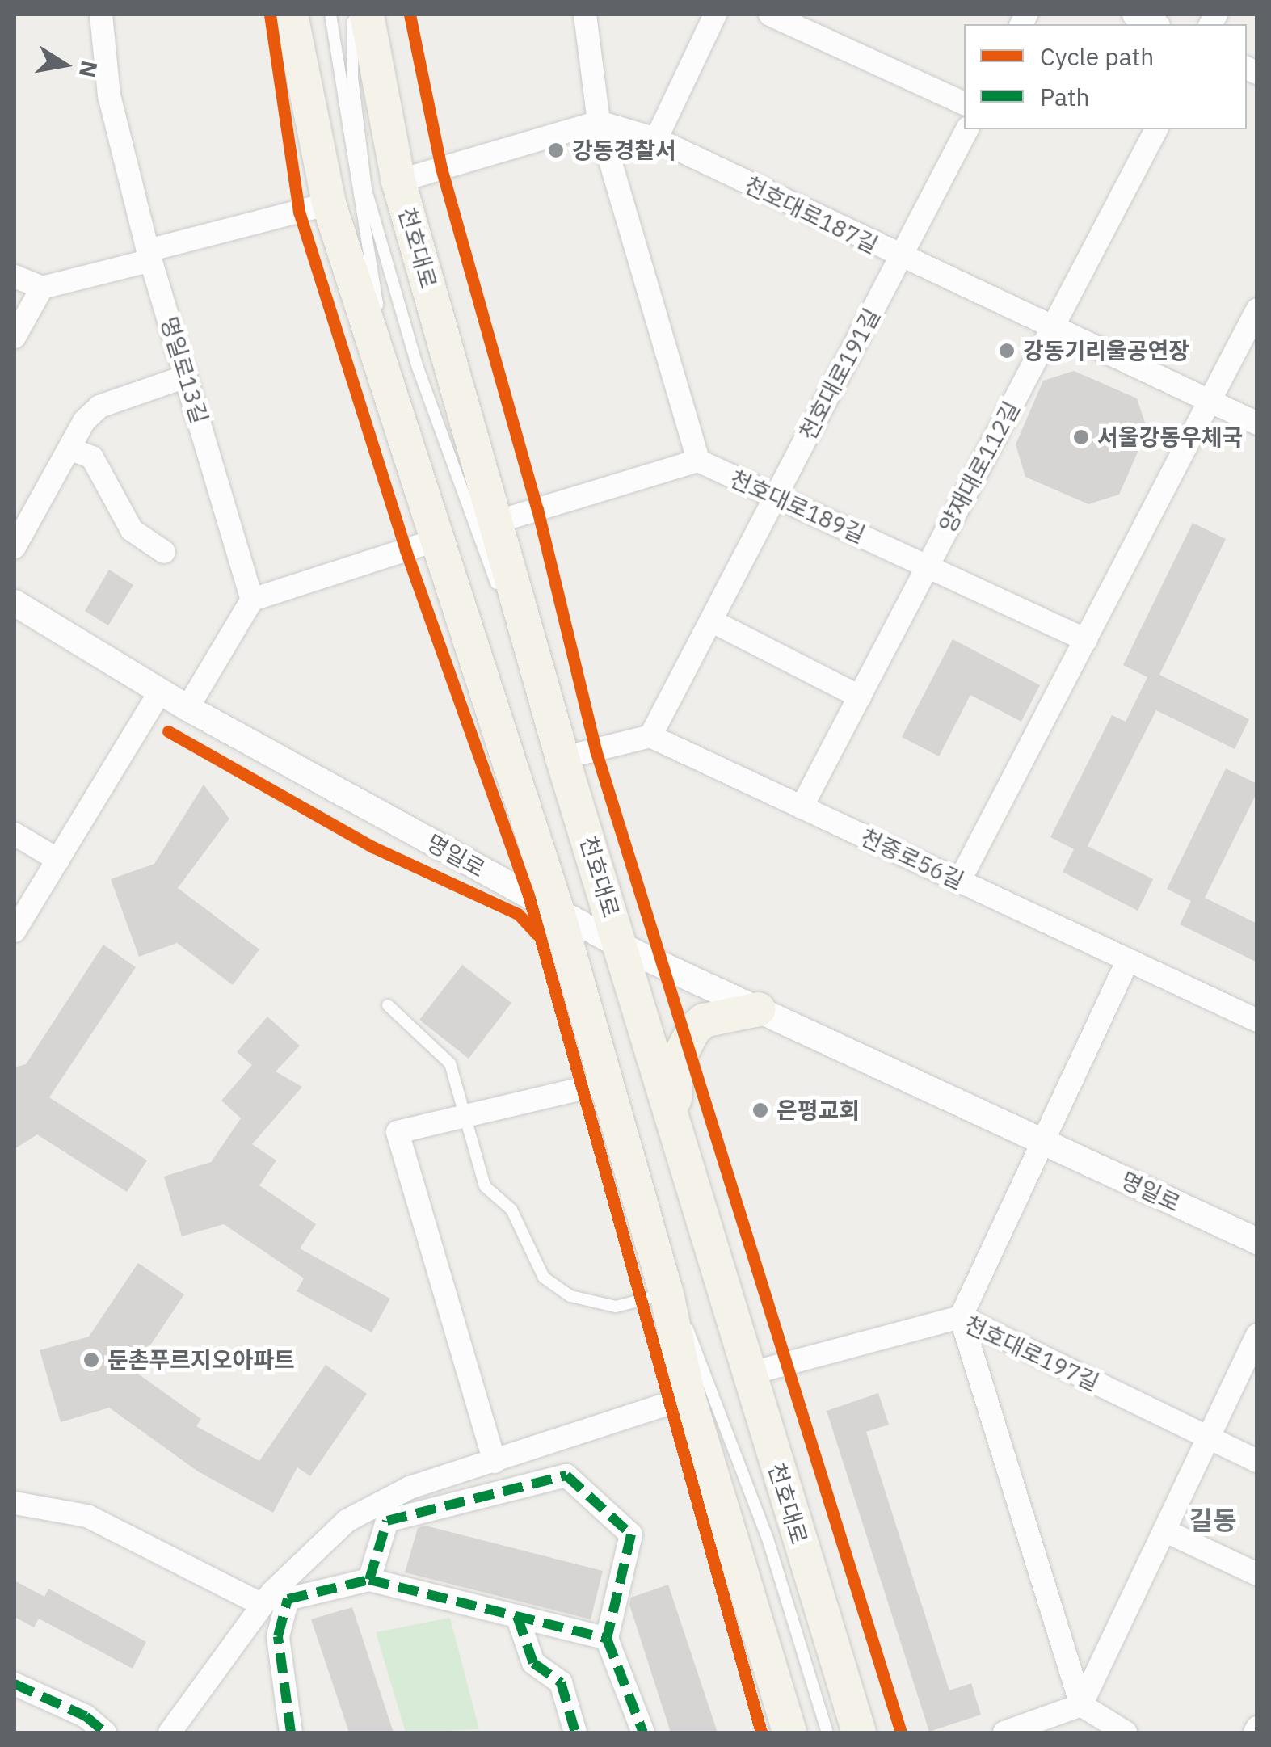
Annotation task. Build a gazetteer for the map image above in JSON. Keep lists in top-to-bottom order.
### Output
{
  "streets": {
    "main road": ["천호대로"],
    "street": [
      "천호대로187길",
      "명일로13길",
      "천호대로191길",
      "양재대로112길",
      "천호대로189길",
      "명일로",
      "천중로56길",
      "천호대로197길"
    ]
  },
  "crossings": [
    ["천호대로187길", "천호대로191길"],
    ["천호대로187길", "양재대로112길"],
    ["천호대로", "명일로"],
    ["천호대로", "천호대로197길"],
    ["천호대로191길", "천호대로189길"],
    ["천호대로191길", "천중로56길"],
    ["양재대로112길", "천호대로189길"],
    ["양재대로112길", "천중로56길"]
  ],
  "districts": ["길동"],
  "places": [
    "강동경찰서",
    "강동기리울공연장",
    "서울강동우체국",
    "은평교회",
    "둔촌푸르지오아파트"
  ],
  "legend": ["Cycle path", "Path"],
  "north": "right"
}
